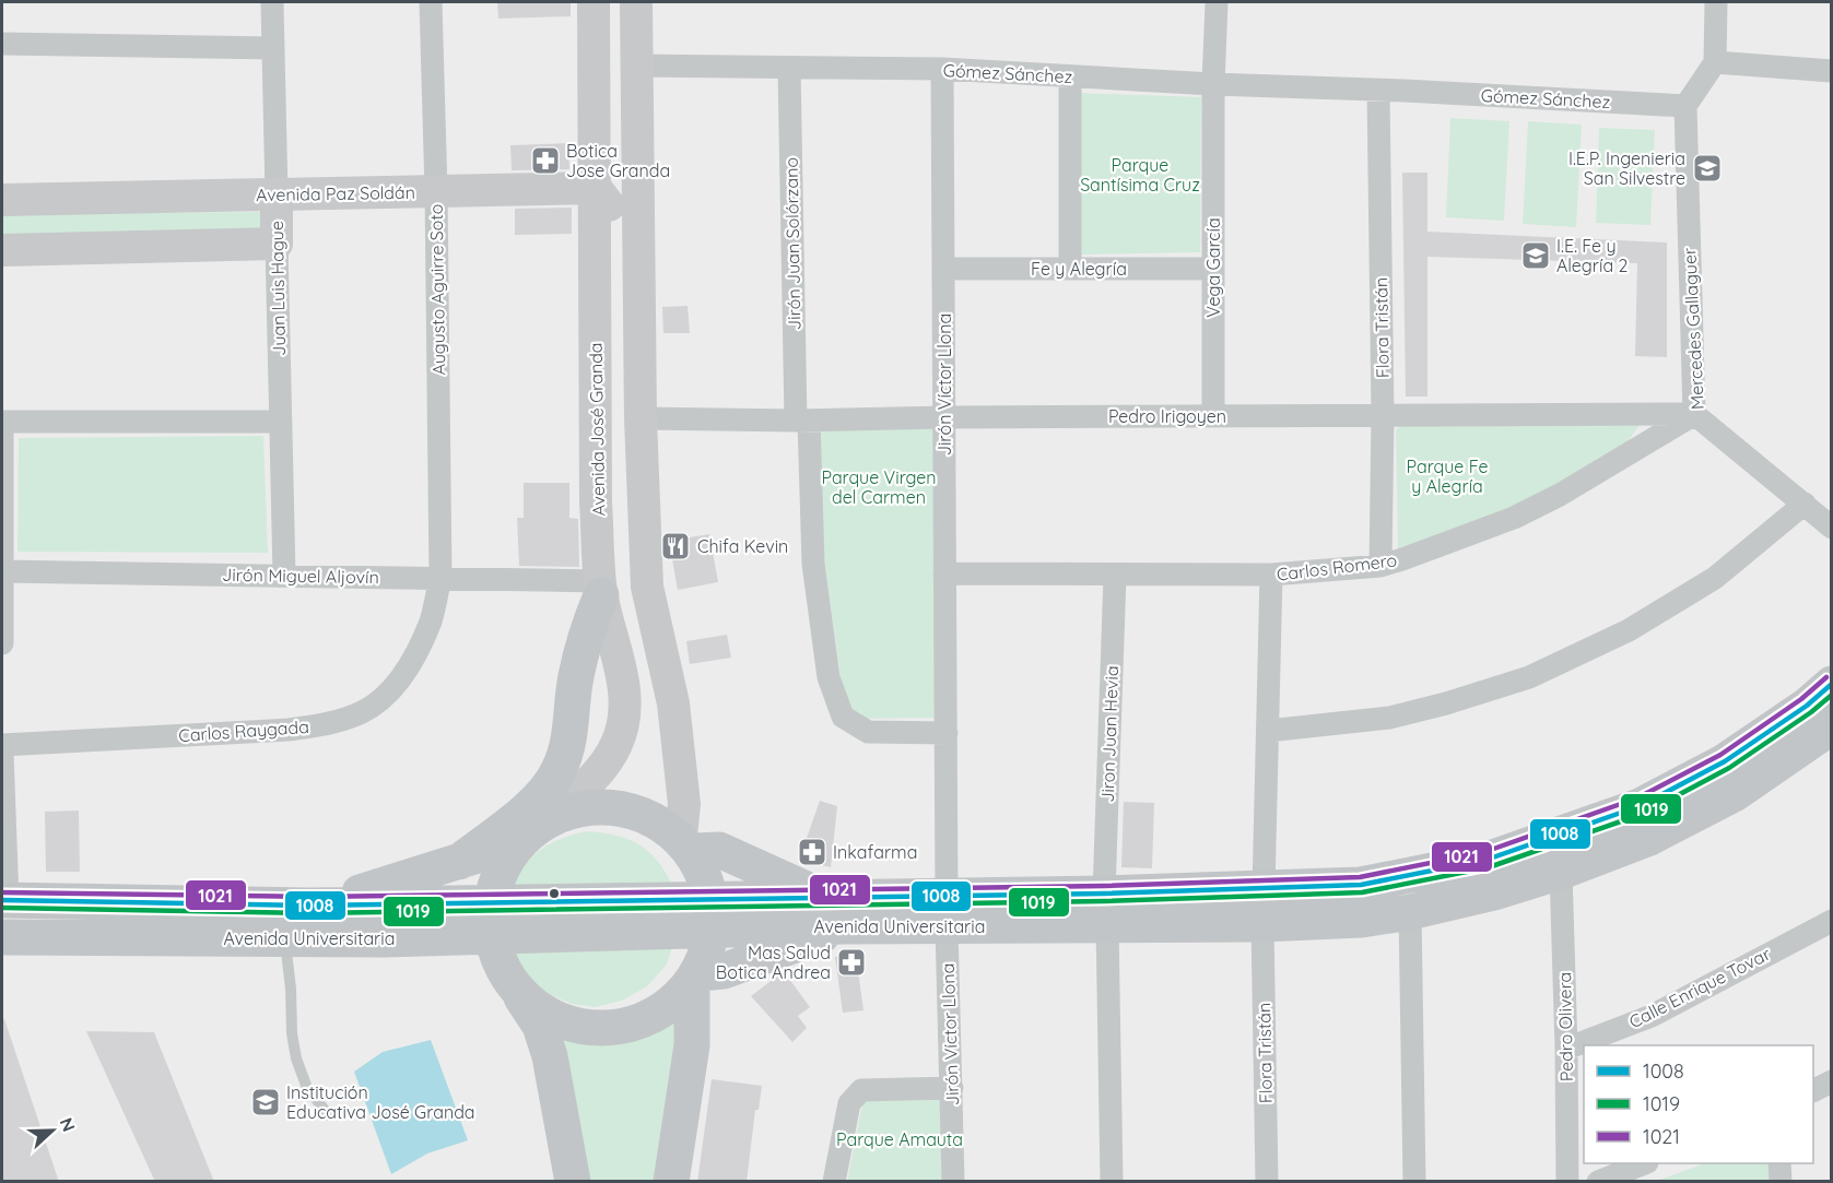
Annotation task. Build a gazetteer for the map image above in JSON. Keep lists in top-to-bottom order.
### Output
{
  "streets": {
    "main road": [
      "Avenida Paz Soldán",
      "Juan Luis Hague",
      "Avenida José Granda",
      "Avenida Universitaria"
    ],
    "street": [
      "Gómez Sánchez",
      "Jirón Juan Solórzano",
      "Vega García",
      "Fe y Alegría",
      "Augusto Aguirre Soto",
      "Flora Tristán",
      "Mercedes Gallaguer",
      "Jirón Víctor Llona",
      "Pedro Irigoyen",
      "Carlos Romero",
      "Jirón Miguel Aljovín",
      "Carlos Raygada",
      "Jiron Juan Hevia",
      "Calle Enrique Tovar",
      "Pedro Olivera"
    ]
  },
  "crossings": [
    ["Gómez Sánchez", "Jirón Juan Solórzano"],
    ["Gómez Sánchez", "Vega García"],
    ["Gómez Sánchez", "Flora Tristán"],
    ["Gómez Sánchez", "Mercedes Gallaguer"],
    ["Gómez Sánchez", "Jirón Víctor Llona"],
    ["Avenida Paz Soldán", "Juan Luis Hague"],
    ["Avenida Paz Soldán", "Augusto Aguirre Soto"],
    ["Avenida Paz Soldán", "Avenida José Granda"],
    ["Jirón Juan Solórzano", "Jirón Víctor Llona"],
    ["Jirón Juan Solórzano", "Pedro Irigoyen"],
    ["Vega García", "Fe y Alegría"],
    ["Vega García", "Pedro Irigoyen"],
    ["Fe y Alegría", "Jirón Víctor Llona"],
    ["Juan Luis Hague", "Jirón Miguel Aljovín"],
    ["Augusto Aguirre Soto", "Jirón Miguel Aljovín"],
    ["Augusto Aguirre Soto", "Carlos Raygada"],
    ["Flora Tristán", "Pedro Irigoyen"],
    ["Flora Tristán", "Carlos Romero"],
    ["Flora Tristán", "Avenida Universitaria"],
    ["Mercedes Gallaguer", "Pedro Irigoyen"],
    ["Mercedes Gallaguer", "Carlos Romero"],
    ["Jirón Víctor Llona", "Pedro Irigoyen"],
    ["Jirón Víctor Llona", "Carlos Romero"],
    ["Jirón Víctor Llona", "Avenida Universitaria"],
    ["Pedro Irigoyen", "Carlos Romero"],
    ["Avenida José Granda", "Jirón Miguel Aljovín"],
    ["Carlos Romero", "Jiron Juan Hevia"],
    ["Jirón Miguel Aljovín", "Carlos Raygada"],
    ["Jiron Juan Hevia", "Avenida Universitaria"],
    ["Avenida Universitaria", "Pedro Olivera"],
    ["Calle Enrique Tovar", "Pedro Olivera"]
  ],
  "parks": [
    "Parque Santísima Cruz",
    "Parque Fe y Alegría",
    "Parque Virgen del Carmen",
    "Parque Amauta"
  ],
  "places": {
    "pharmacy": ["Botica Jose Granda", "Inkafarma", "Mas Salud Botica Andrea"],
    "school or university": ["I.E.P. Ingenieria San Silvestre", "I.E. Fe y Alegría 2", "Institución Educativa José Granda"],
    "restaurant": ["Chifa Kevin"]
  },
  "lines": ["transit line 1021", "transit line 1008", "transit line 1019"],
  "legend": ["1008", "1019", "1021"],
  "north": "right"
}
